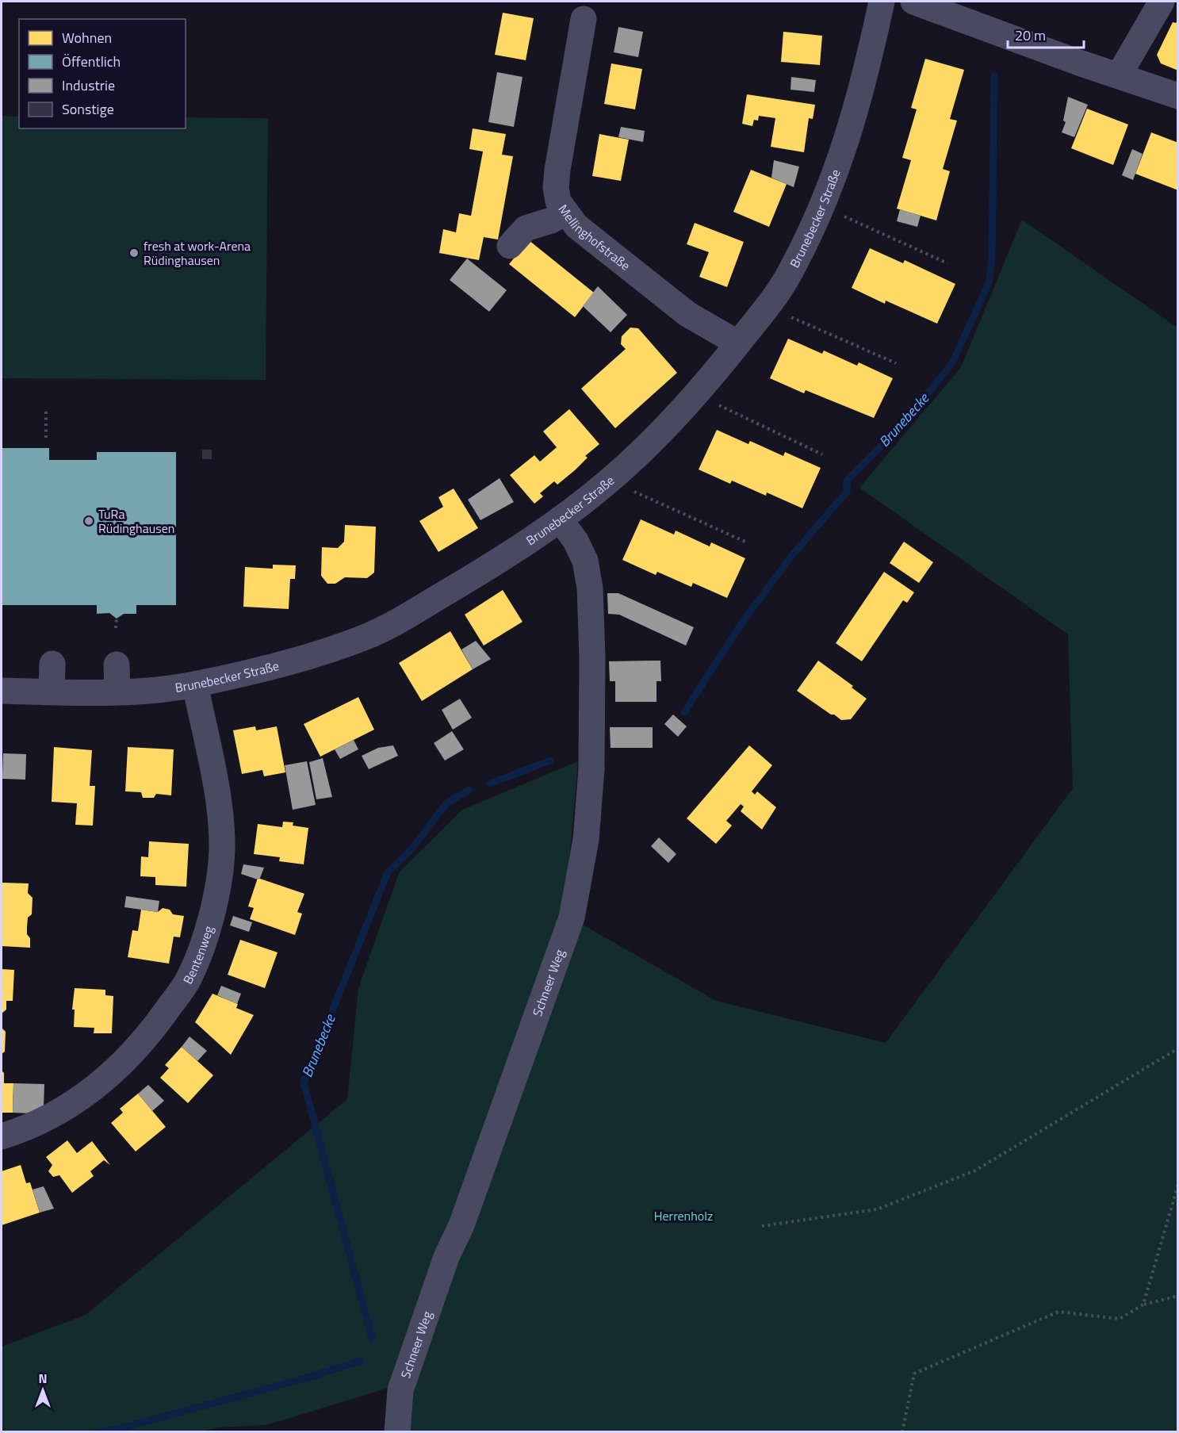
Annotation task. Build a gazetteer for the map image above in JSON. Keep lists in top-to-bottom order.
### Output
{
  "streets": {
    "street": [
      "Brunebecker Straße",
      "Mellinghofstraße",
      "Bentenweg",
      "Schneer Weg"
    ]
  },
  "crossings": [
    ["Brunebecker Straße", "Mellinghofstraße"],
    ["Brunebecker Straße", "Bentenweg"],
    ["Brunebecker Straße", "Schneer Weg"]
  ],
  "water": ["Brunebecke"],
  "parks": ["Herrenholz"],
  "places": ["fresh at work-Arena Rüdinghausen", "TuRa Rüdinghausen"],
  "legend": [
    "Wohnen",
    "Öffentlich",
    "Industrie",
    "Sonstige"
  ],
  "scale_bar": "20 m",
  "north": "top"
}
